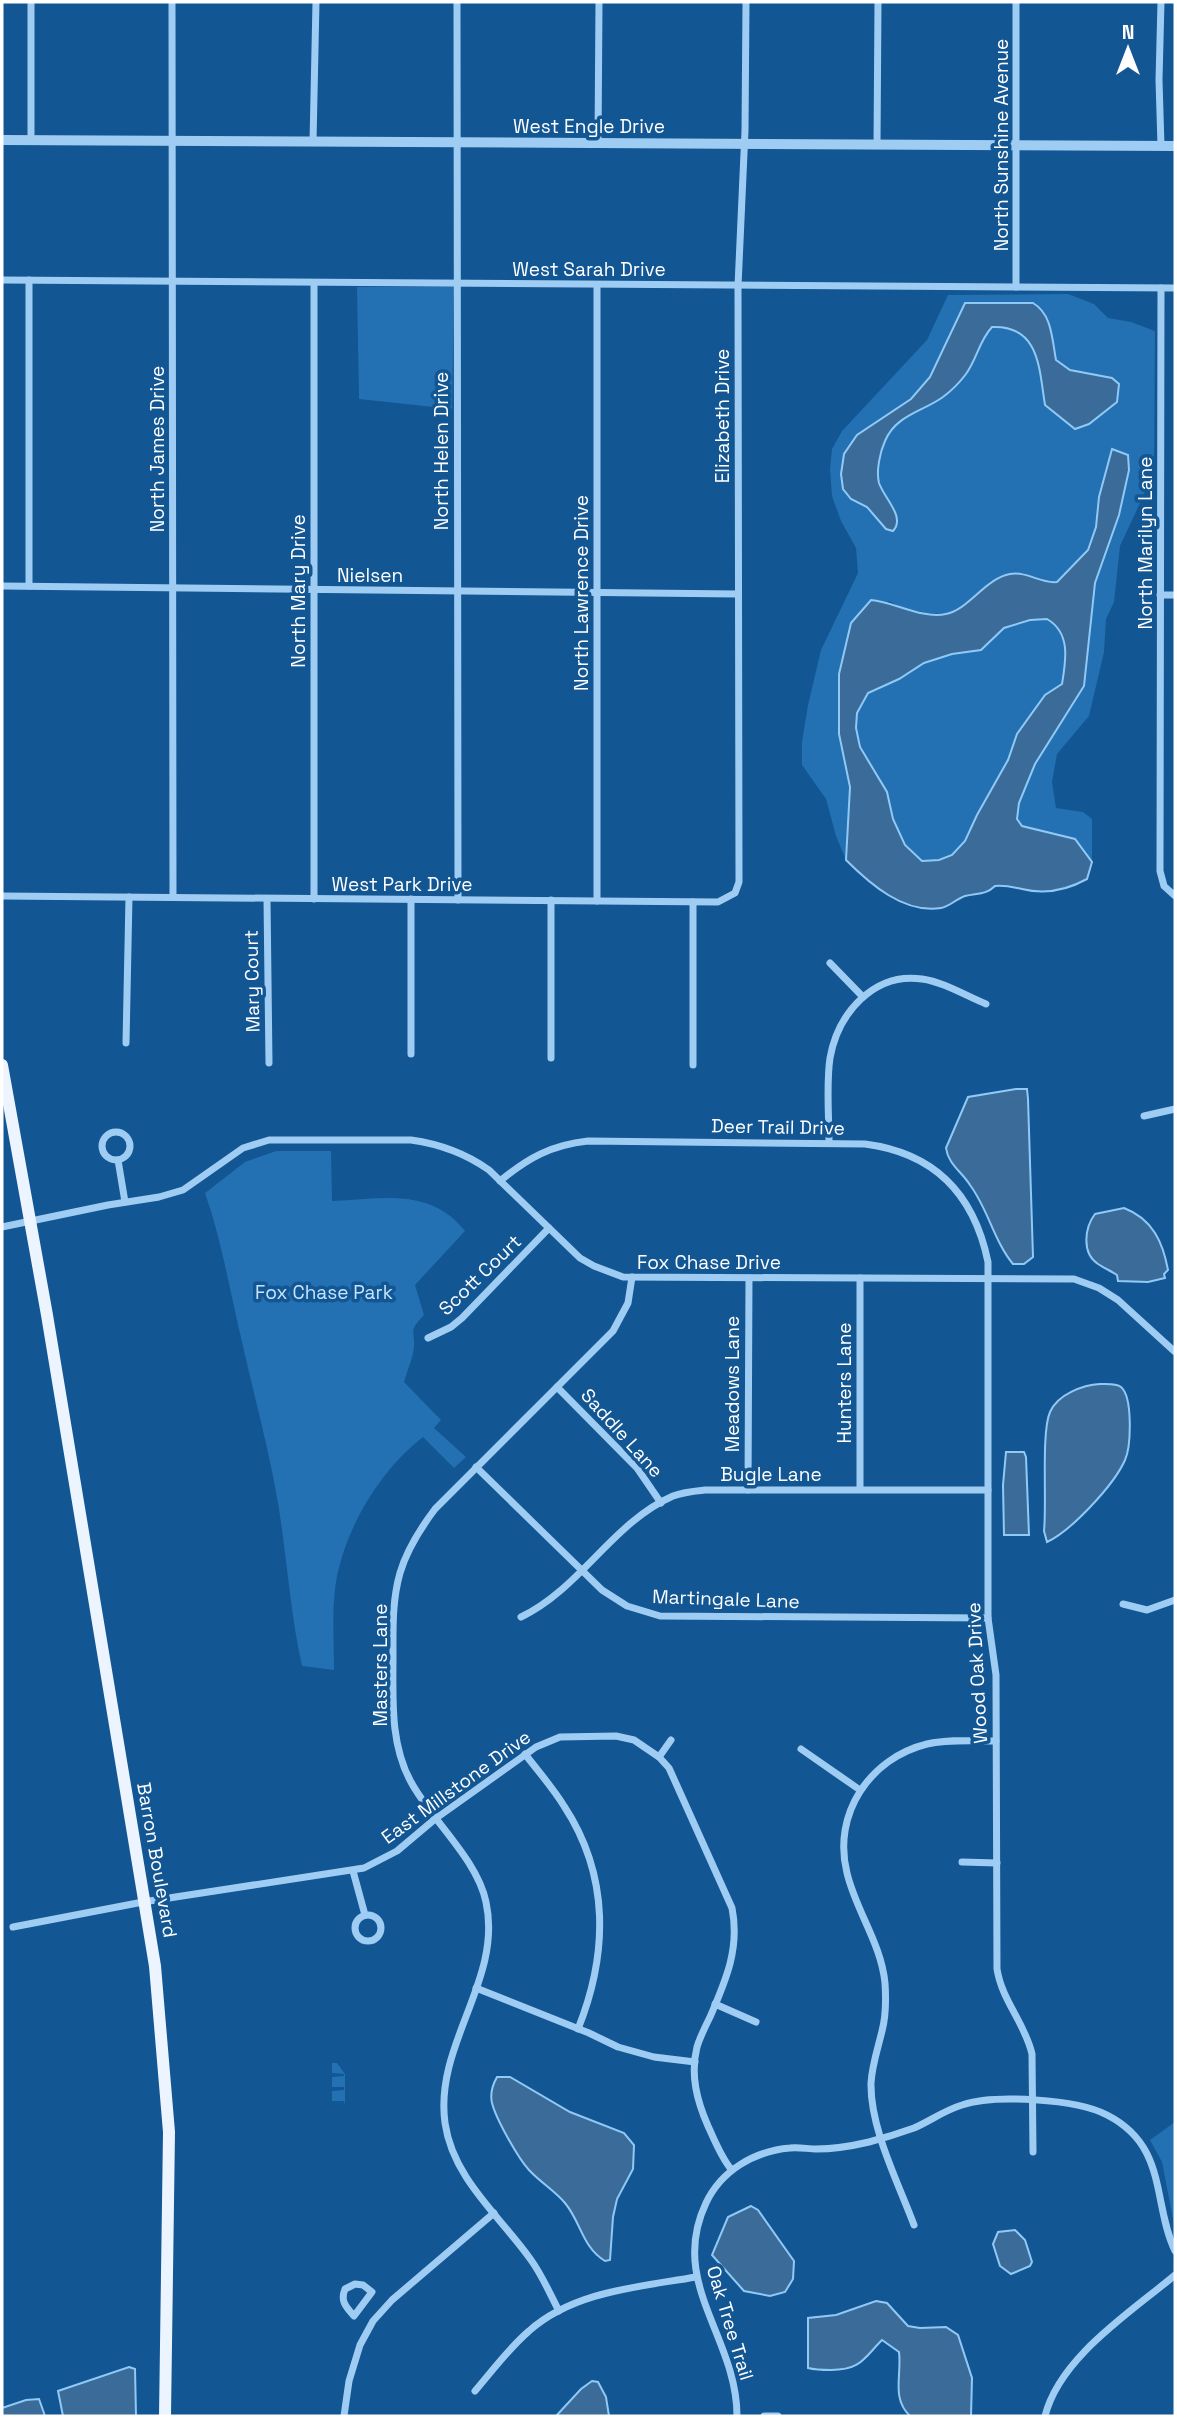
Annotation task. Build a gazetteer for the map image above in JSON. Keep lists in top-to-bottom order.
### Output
{
  "streets": {
    "main road": ["Barron Boulevard"],
    "street": [
      "West Engle Drive",
      "North Sunshine Avenue",
      "West Sarah Drive",
      "Elizabeth Drive",
      "North James Drive",
      "North Helen Drive",
      "North Marilyn Lane",
      "Nielsen",
      "North Mary Drive",
      "North Lawrence Drive",
      "West Park Drive",
      "Mary Court",
      "Deer Trail Drive",
      "Fox Chase Drive",
      "Scott Court",
      "Hunters Lane",
      "Meadows Lane",
      "Saddle Lane",
      "Bugle Lane",
      "Martingale Lane",
      "Masters Lane",
      "Wood Oak Drive",
      "East Millstone Drive",
      "Oak Tree Trail"
    ]
  },
  "crossings": [
    ["West Engle Drive", "North Sunshine Avenue"],
    ["West Engle Drive", "Elizabeth Drive"],
    ["West Engle Drive", "North James Drive"],
    ["West Engle Drive", "North Helen Drive"],
    ["North Sunshine Avenue", "West Sarah Drive"],
    ["West Sarah Drive", "Elizabeth Drive"],
    ["West Sarah Drive", "North James Drive"],
    ["West Sarah Drive", "North Helen Drive"],
    ["West Sarah Drive", "North Marilyn Lane"],
    ["West Sarah Drive", "North Mary Drive"],
    ["West Sarah Drive", "North Lawrence Drive"],
    ["Elizabeth Drive", "Nielsen"],
    ["Elizabeth Drive", "West Park Drive"],
    ["North James Drive", "Nielsen"],
    ["North James Drive", "West Park Drive"],
    ["North Helen Drive", "Nielsen"],
    ["North Helen Drive", "West Park Drive"],
    ["Nielsen", "North Mary Drive"],
    ["Nielsen", "North Lawrence Drive"],
    ["North Mary Drive", "West Park Drive"],
    ["North Lawrence Drive", "West Park Drive"],
    ["West Park Drive", "Mary Court"],
    ["Deer Trail Drive", "Fox Chase Drive"],
    ["Deer Trail Drive", "Wood Oak Drive"],
    ["Fox Chase Drive", "Scott Court"],
    ["Fox Chase Drive", "Hunters Lane"],
    ["Fox Chase Drive", "Meadows Lane"],
    ["Fox Chase Drive", "Masters Lane"],
    ["Fox Chase Drive", "Wood Oak Drive"],
    ["Fox Chase Drive", "Barron Boulevard"],
    ["Hunters Lane", "Bugle Lane"],
    ["Meadows Lane", "Bugle Lane"],
    ["Saddle Lane", "Bugle Lane"],
    ["Saddle Lane", "Masters Lane"],
    ["Bugle Lane", "Martingale Lane"],
    ["Bugle Lane", "Wood Oak Drive"],
    ["Martingale Lane", "Masters Lane"],
    ["Martingale Lane", "Wood Oak Drive"],
    ["Masters Lane", "East Millstone Drive"],
    ["Wood Oak Drive", "Oak Tree Trail"],
    ["East Millstone Drive", "Barron Boulevard"]
  ],
  "parks": ["Fox Chase Park"],
  "north": "top"
}
